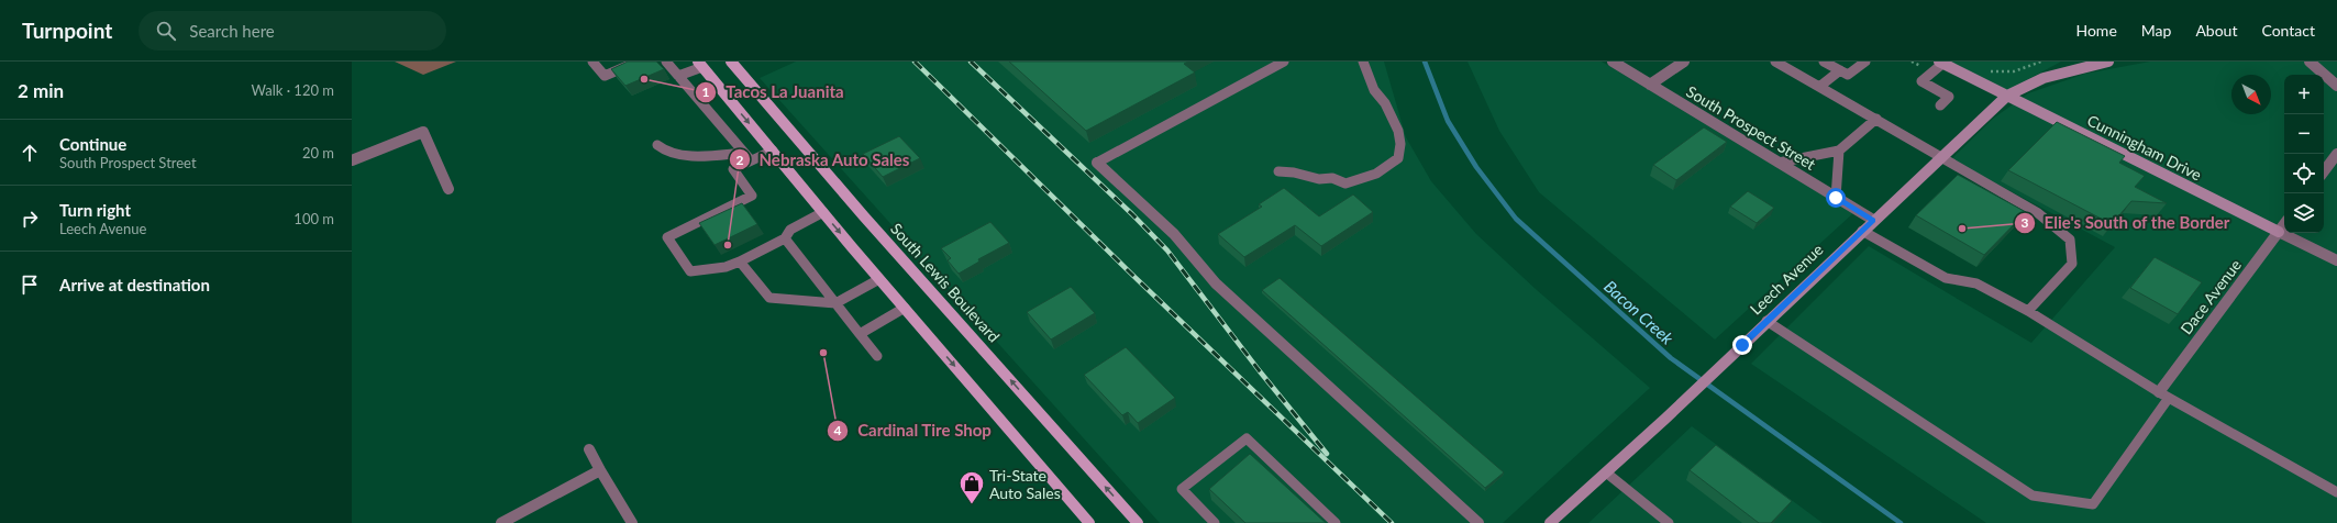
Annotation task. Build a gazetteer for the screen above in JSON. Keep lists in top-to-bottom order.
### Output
{
  "streets": {
    "main road": ["Cunningham Drive", "Leech Avenue", "South Lewis Boulevard"],
    "street": ["South Prospect Street", "Dace Avenue"]
  },
  "crossings": [
    ["South Prospect Street", "Leech Avenue"],
    ["Cunningham Drive", "Leech Avenue"],
    ["Cunningham Drive", "Dace Avenue"]
  ],
  "water": ["Bacon Creek"],
  "places": {
    "other": [
      "Tacos La Juanita",
      "Elie's South of the Border",
      "Nebraska Auto Sales",
      "Cardinal Tire Shop"
    ],
    "shop": ["Tri-State Auto Sales"]
  },
  "north": "bottom right",
  "page": {
    "header": "Turnpoint",
    "search": "Search here",
    "nav": [
      "Home",
      "Map",
      "About",
      "Contact"
    ],
    "heading": ["2 min", "Walk · 120 m"],
    "map_buttons": ["+", "−"],
    "list": [
      ["Continue", "South Prospect Street", "20 m"],
      ["Turn right", "Leech Avenue", "100 m"],
      "Arrive at destination"
    ]
  }
}
